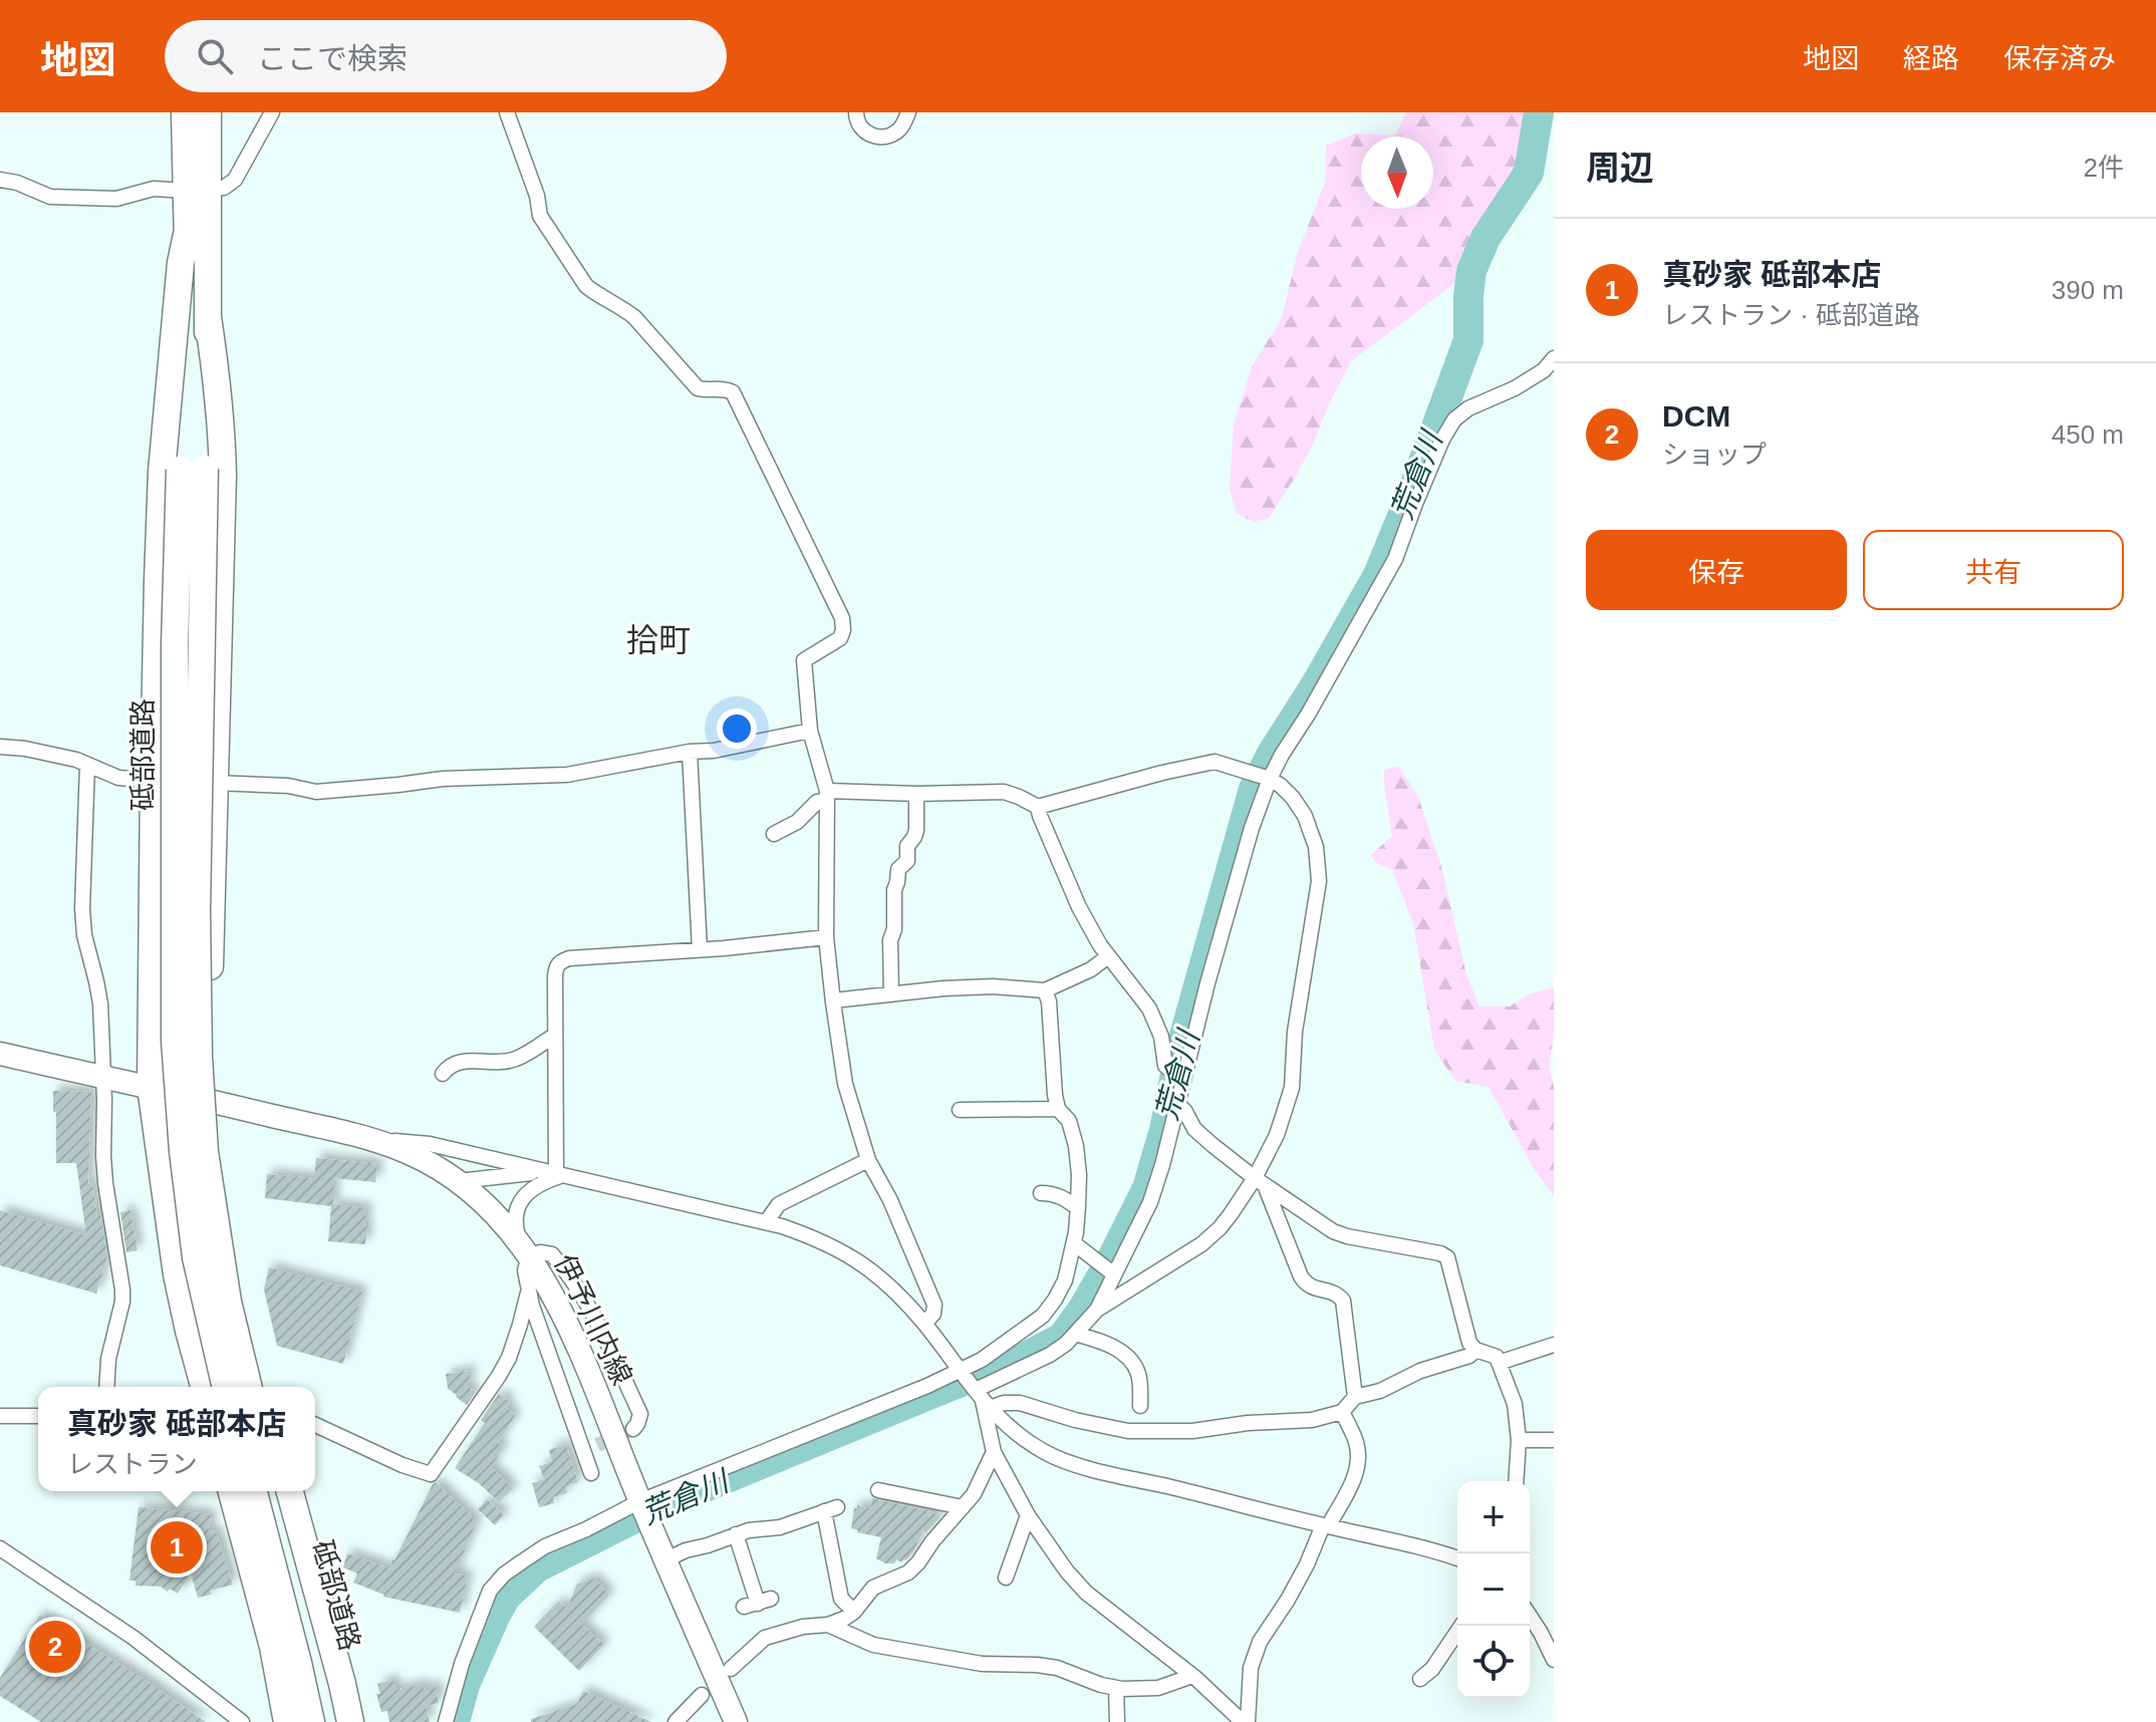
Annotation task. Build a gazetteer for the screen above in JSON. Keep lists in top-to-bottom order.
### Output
{
  "streets": {
    "highway": ["砥部道路"],
    "main road": ["伊予川内線"]
  },
  "districts": ["拾町"],
  "water": ["荒倉川"],
  "north": "bottom",
  "page": {
    "header": "地図",
    "search": "ここで検索",
    "nav": ["地図", "経路", "保存済み"],
    "heading": ["周辺", "2件"],
    "list": [
      {
        "mark": "1",
        "name": "真砂家 砥部本店",
        "note": "レストラン · 砥部道路",
        "value": "390 m"
      },
      {
        "mark": "2",
        "name": "DCM",
        "note": "ショップ",
        "value": "450 m"
      }
    ],
    "buttons": ["保存", "共有"],
    "popup": ["真砂家 砥部本店", "レストラン"],
    "map_buttons": ["+", "−"],
    "pins": ["1", "2"]
  }
}
